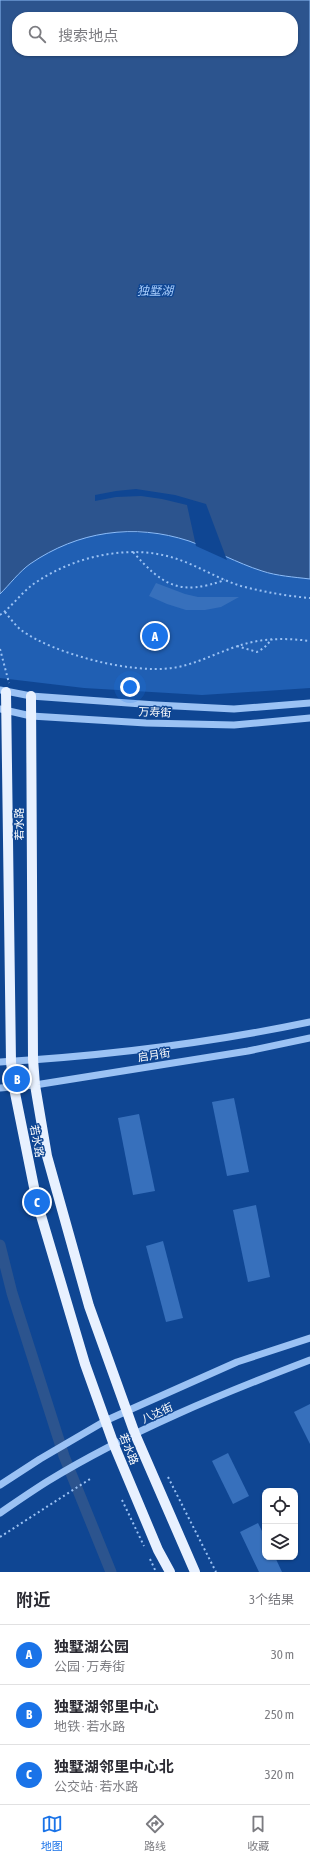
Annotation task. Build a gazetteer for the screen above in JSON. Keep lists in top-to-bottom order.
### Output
{
  "streets": {
    "main road": ["若水路"],
    "street": ["万寿街", "启月街", "八达街"]
  },
  "crossings": [
    ["万寿街", "若水路"],
    ["若水路", "启月街"],
    ["若水路", "八达街"]
  ],
  "water": ["独墅湖"],
  "page": {
    "search": "搜索地点",
    "pins": ["A", "B", "C"],
    "heading": ["附近", "3个结果"],
    "list": [
      {
        "mark": "A",
        "name": "独墅湖公园",
        "note": "公园 · 万寿街",
        "value": "30 m"
      },
      {
        "mark": "B",
        "name": "独墅湖邻里中心",
        "note": "地铁 · 若水路",
        "value": "250 m"
      },
      {
        "mark": "C",
        "name": "独墅湖邻里中心北",
        "note": "公交站 · 若水路",
        "value": "320 m"
      }
    ],
    "nav": ["地图", "路线", "收藏"]
  }
}
